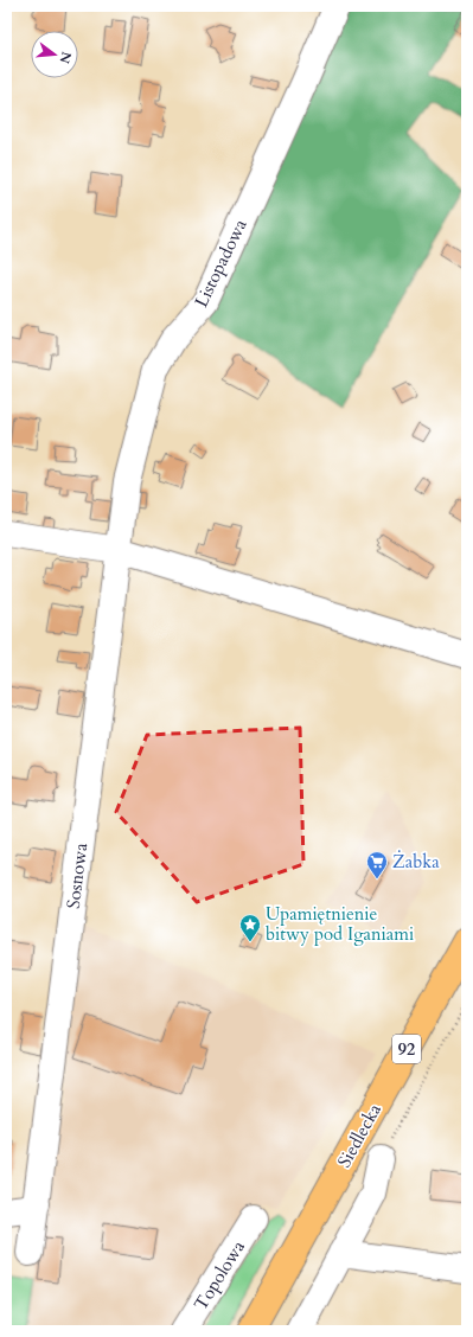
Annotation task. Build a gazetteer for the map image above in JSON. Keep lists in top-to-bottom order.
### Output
{
  "streets": {
    "main road": ["92", "Siedlecka"],
    "street": ["Listopadowa", "Sosnowa", "Topolowa"]
  },
  "crossings": [
    ["Listopadowa", "Sosnowa"]
  ],
  "places": {
    "supermarket": ["Żabka"],
    "place": ["Upamiętnienie bitwy pod Iganiami"]
  },
  "north": "right"
}
